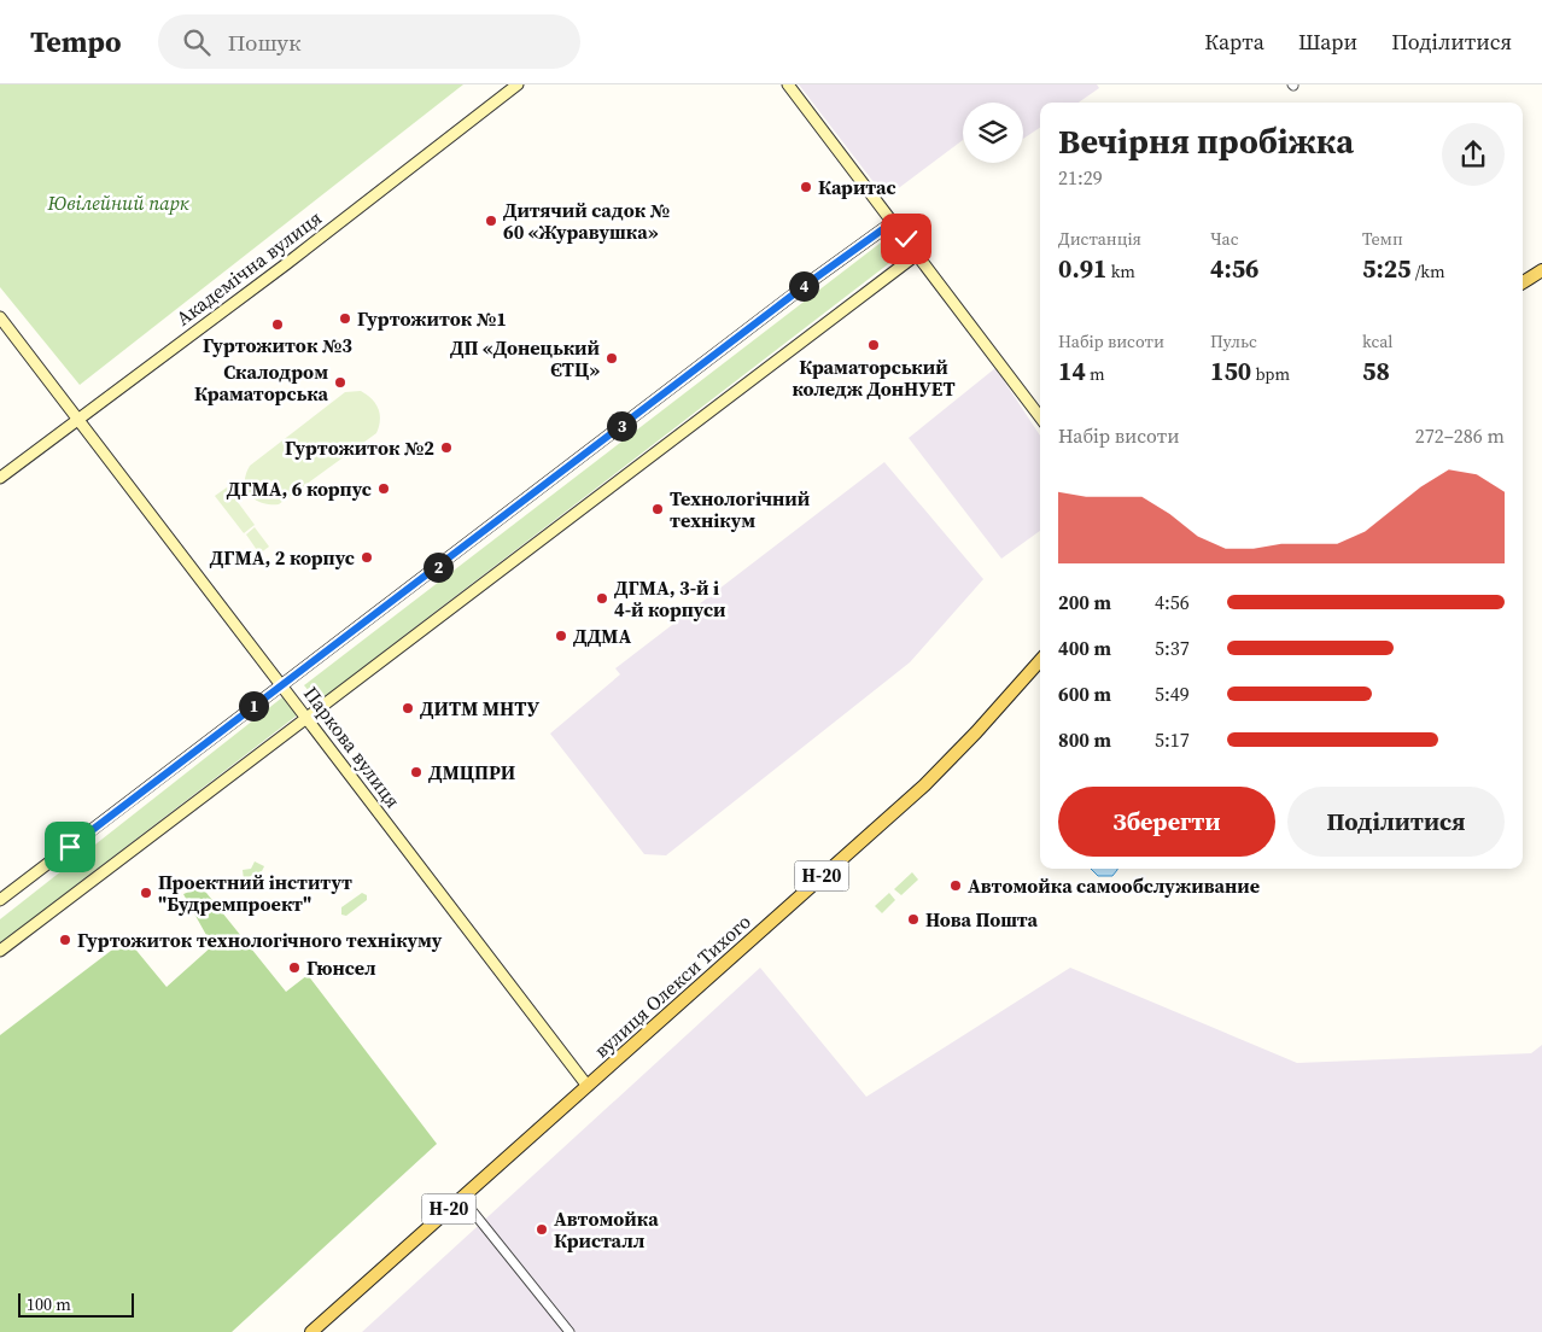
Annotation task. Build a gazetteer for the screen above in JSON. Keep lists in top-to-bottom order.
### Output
{
  "streets": {
    "main road": ["Н-20", "вулиця Олекси Тихого"],
    "street": ["Академічна вулиця", "Паркова вулиця"]
  },
  "crossings": [
    ["Академічна вулиця", "Паркова вулиця"],
    ["Паркова вулиця", "вулиця Олекси Тихого"]
  ],
  "parks": ["Ювілейний парк"],
  "places": [
    "Каритас",
    "Дитячий садок № 60 «Журавушка»",
    "Гуртожиток №1",
    "Гуртожиток №3",
    "Краматорський коледж ДонНУЕТ",
    "ДП «Донецький ЄТЦ»",
    "Скалодром Краматорська",
    "Гуртожиток №2",
    "ДГМА, 6 корпус",
    "Технологічний технікум",
    "ДГМА, 2 корпус",
    "ДГМА, 3-й і 4-й корпуси",
    "ДДМА",
    "ДИТМ МНТУ",
    "ДМЦПРИ",
    "Автомойка самообслуживание",
    "Проектний інститут \"Будремпроект\"",
    "Нова Пошта",
    "Гуртожиток технологічного технікуму",
    "Гюнсел",
    "Автомойка Кристалл"
  ],
  "scale_bar": "100 m",
  "page": {
    "header": "Tempo",
    "search": "Пошук",
    "nav": ["Карта", "Шари", "Поділитися"],
    "heading": ["Вечірня пробіжка", "21:29"],
    "stats": [
      ["Дистанція", "0.91 km"],
      ["Час", "4:56"],
      ["Темп", "5:25 /km"],
      ["Набір висоти", "14 m"],
      ["Пульс", "150 bpm"],
      ["kcal", "58"]
    ],
    "pins": [
      "4",
      "3",
      "2",
      "1"
    ],
    "chart": ["Набір висоти", "272–286 m"],
    "list": [
      {
        "name": "200 m",
        "note": "4:56"
      },
      {
        "name": "400 m",
        "note": "5:37"
      },
      {
        "name": "600 m",
        "note": "5:49"
      },
      {
        "name": "800 m",
        "note": "5:17"
      }
    ],
    "buttons": ["Зберегти", "Поділитися"],
    "scale": "100 m"
  }
}
